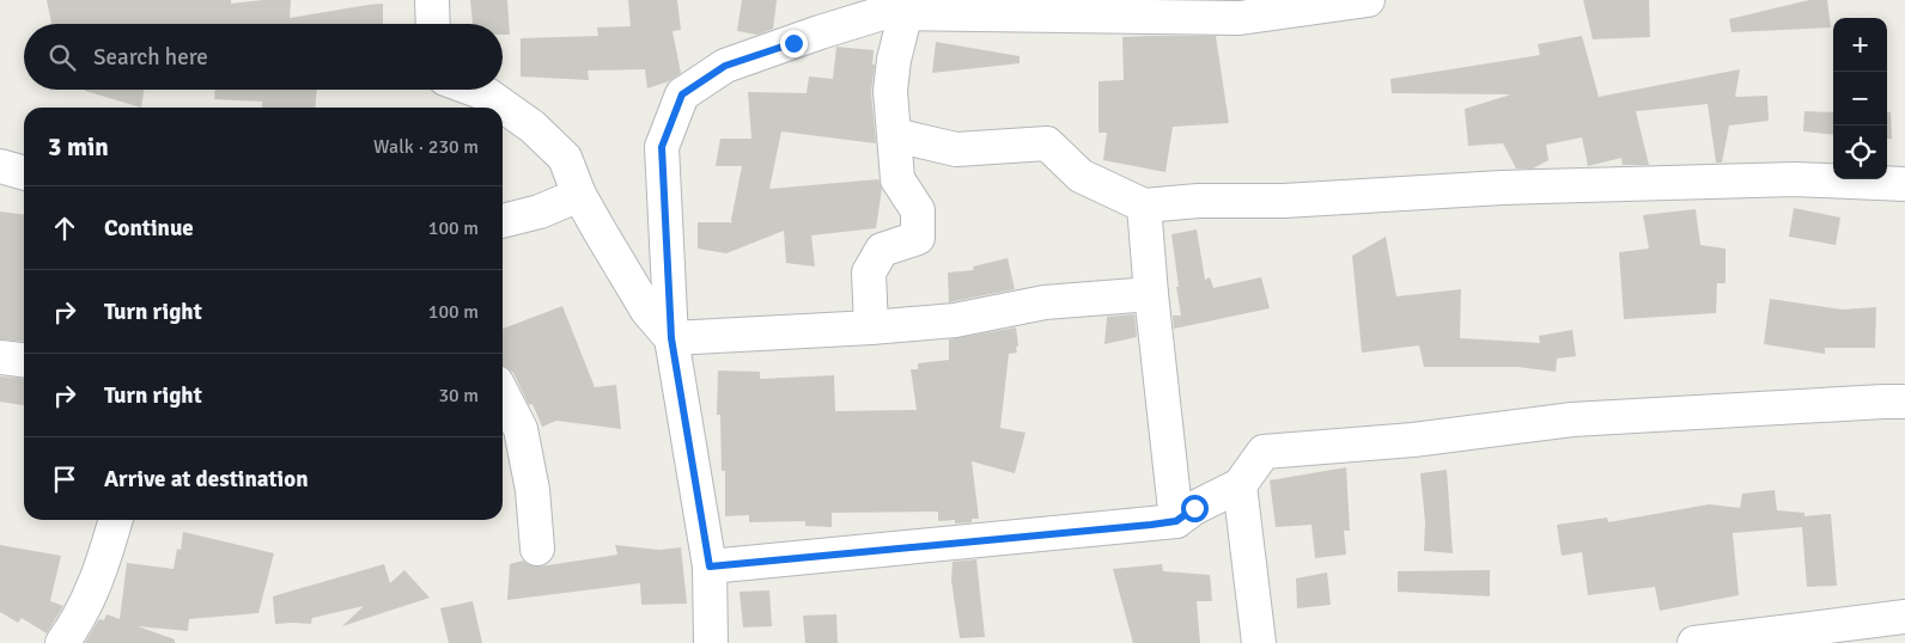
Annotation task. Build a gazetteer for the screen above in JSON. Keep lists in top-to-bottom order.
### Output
{
  "page": {
    "map_buttons": ["+", "−"],
    "search": "Search here",
    "heading": ["3 min", "Walk · 230 m"],
    "list": [
      ["Continue", "100 m"],
      ["Turn right", "100 m"],
      ["Turn right", "30 m"],
      "Arrive at destination"
    ]
  }
}
